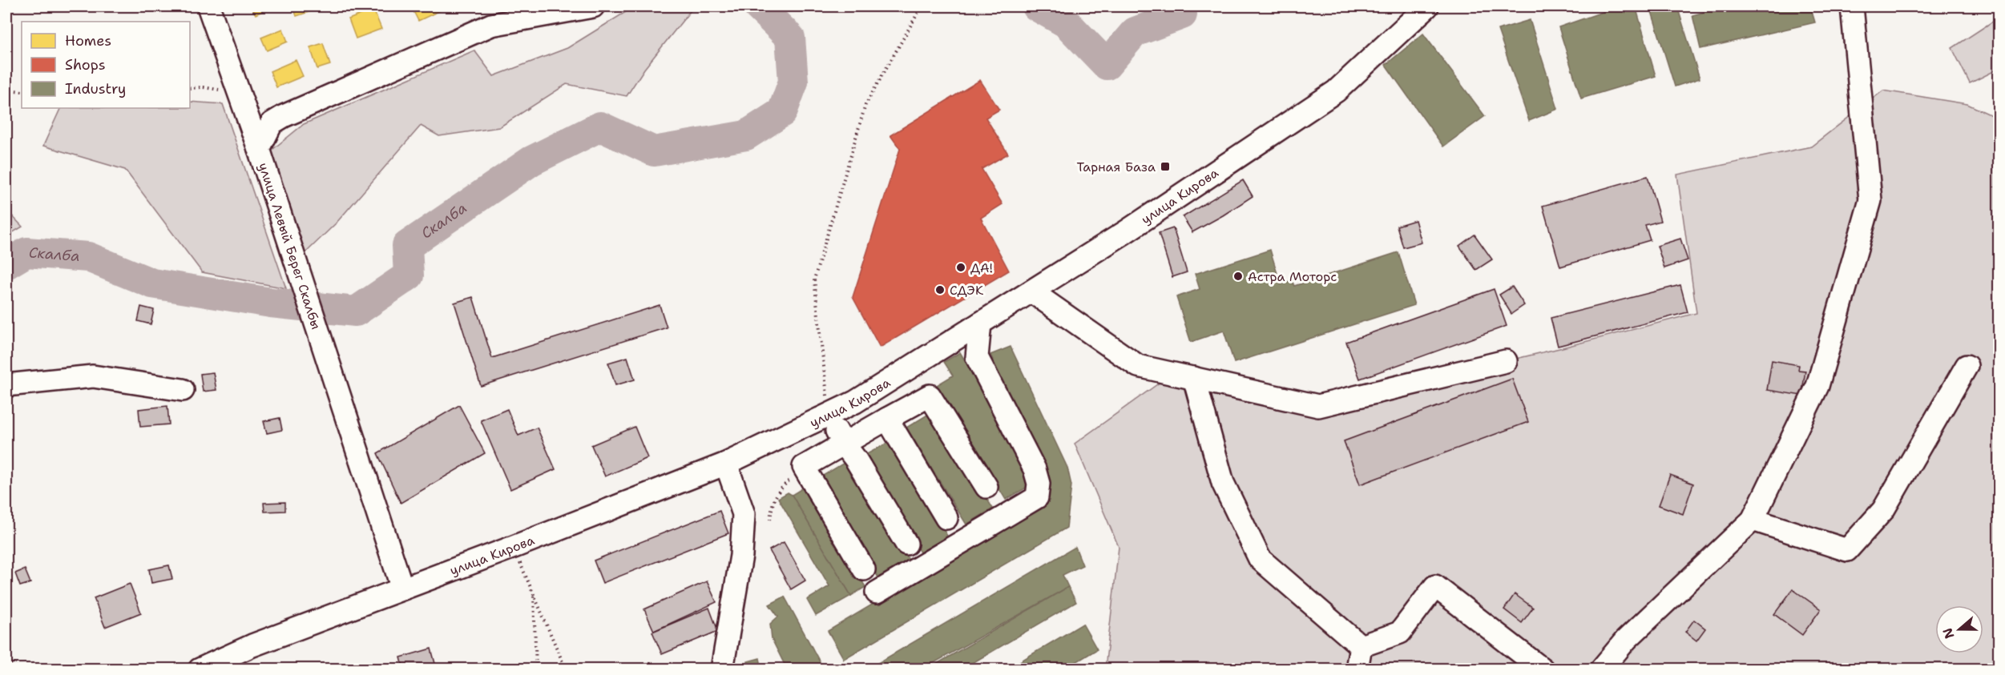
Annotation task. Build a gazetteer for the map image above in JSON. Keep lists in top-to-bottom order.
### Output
{
  "streets": {
    "street": ["улица Кирова", "улица Левый Берег Скалбы"]
  },
  "crossings": [
    ["улица Кирова", "улица Левый Берег Скалбы"]
  ],
  "water": ["Скалба"],
  "places": {
    "transit": ["Тарная База"],
    "other": ["ДА!", "Астра Моторс", "СДЭК"]
  },
  "legend": ["Homes", "Shops", "Industry"],
  "north": "left"
}
